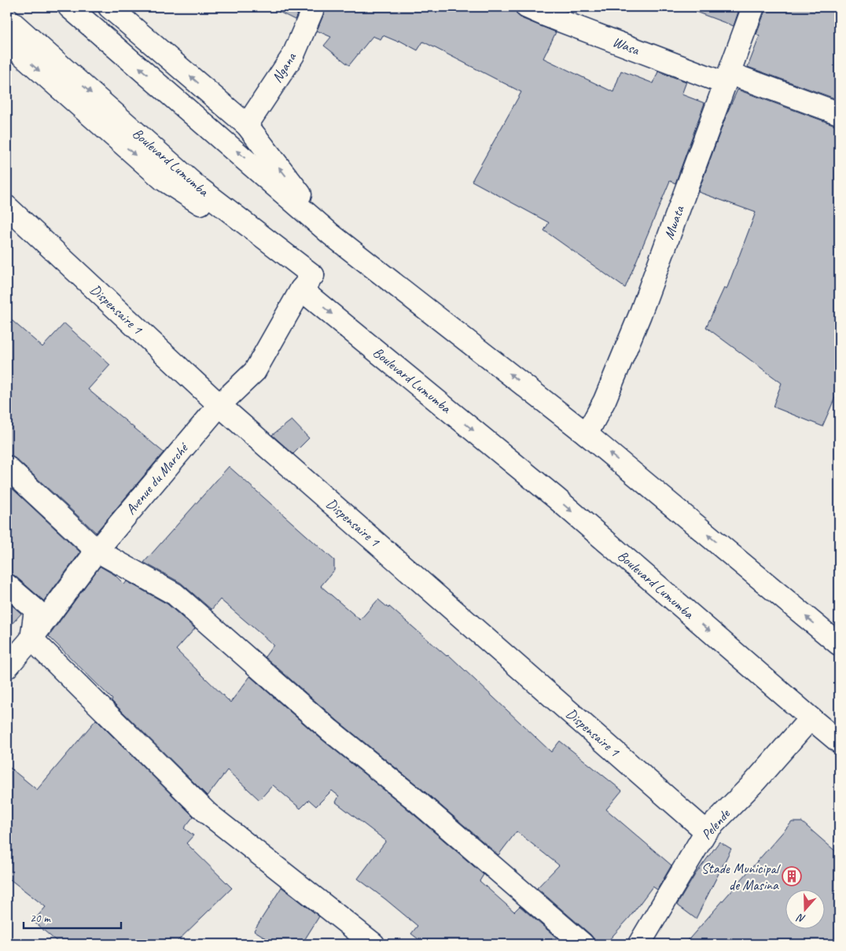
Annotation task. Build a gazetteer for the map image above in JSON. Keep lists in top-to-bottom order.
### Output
{
  "streets": {
    "main road": [
      "Wasa",
      "Ngana",
      "Boulevard Lumumba",
      "Mwata",
      "Dispensaire 1",
      "Avenue du Marché",
      "Pelende"
    ]
  },
  "crossings": [
    ["Wasa", "Mwata"],
    ["Boulevard Lumumba", "Avenue du Marché"],
    ["Boulevard Lumumba", "Pelende"],
    ["Dispensaire 1", "Avenue du Marché"],
    ["Dispensaire 1", "Pelende"]
  ],
  "places": {
    "building": ["Stade Municipal de Masina"]
  },
  "scale_bar": "20 m",
  "north": "bottom"
}
